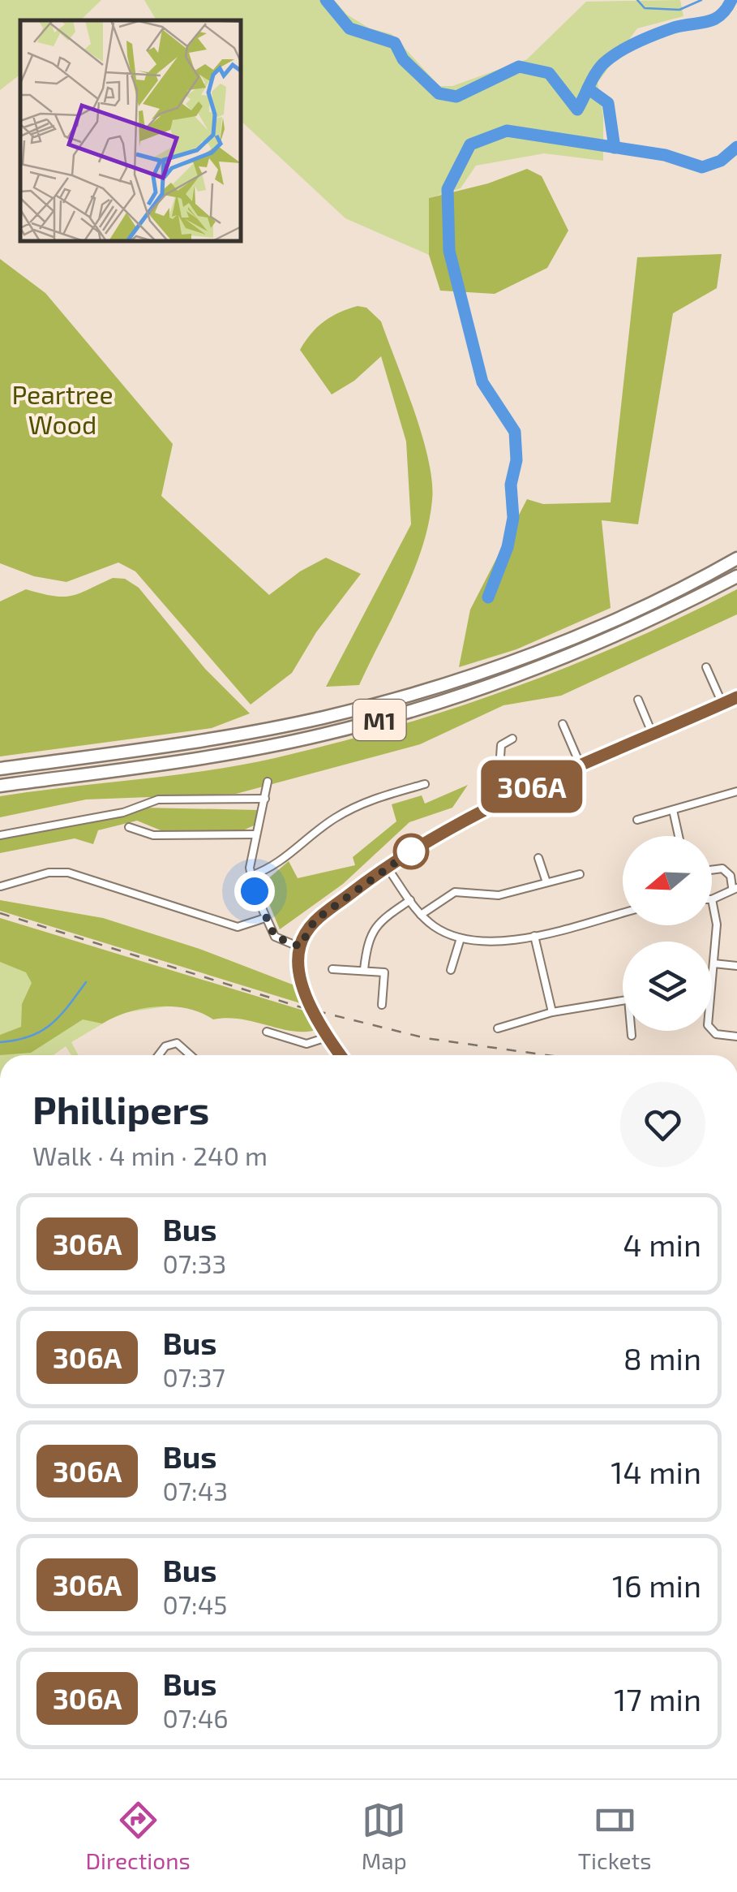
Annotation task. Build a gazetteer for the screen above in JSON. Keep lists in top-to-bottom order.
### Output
{
  "streets": {
    "highway": ["M1"]
  },
  "parks": ["Peartree Wood"],
  "lines": ["bus line 306A"],
  "north": "left",
  "page": {
    "on_map": "306A",
    "heading": ["Phillipers", "Walk · 4 min · 240 m"],
    "list": [
      {
        "mark": "306A",
        "name": "Bus",
        "note": "07:33",
        "value": "4 min"
      },
      {
        "mark": "306A",
        "name": "Bus",
        "note": "07:37",
        "value": "8 min"
      },
      {
        "mark": "306A",
        "name": "Bus",
        "note": "07:43",
        "value": "14 min"
      },
      {
        "mark": "306A",
        "name": "Bus",
        "note": "07:45",
        "value": "16 min"
      },
      {
        "mark": "306A",
        "name": "Bus",
        "note": "07:46",
        "value": "17 min"
      }
    ],
    "tabs": ["Directions", "Map", "Tickets"]
  }
}
